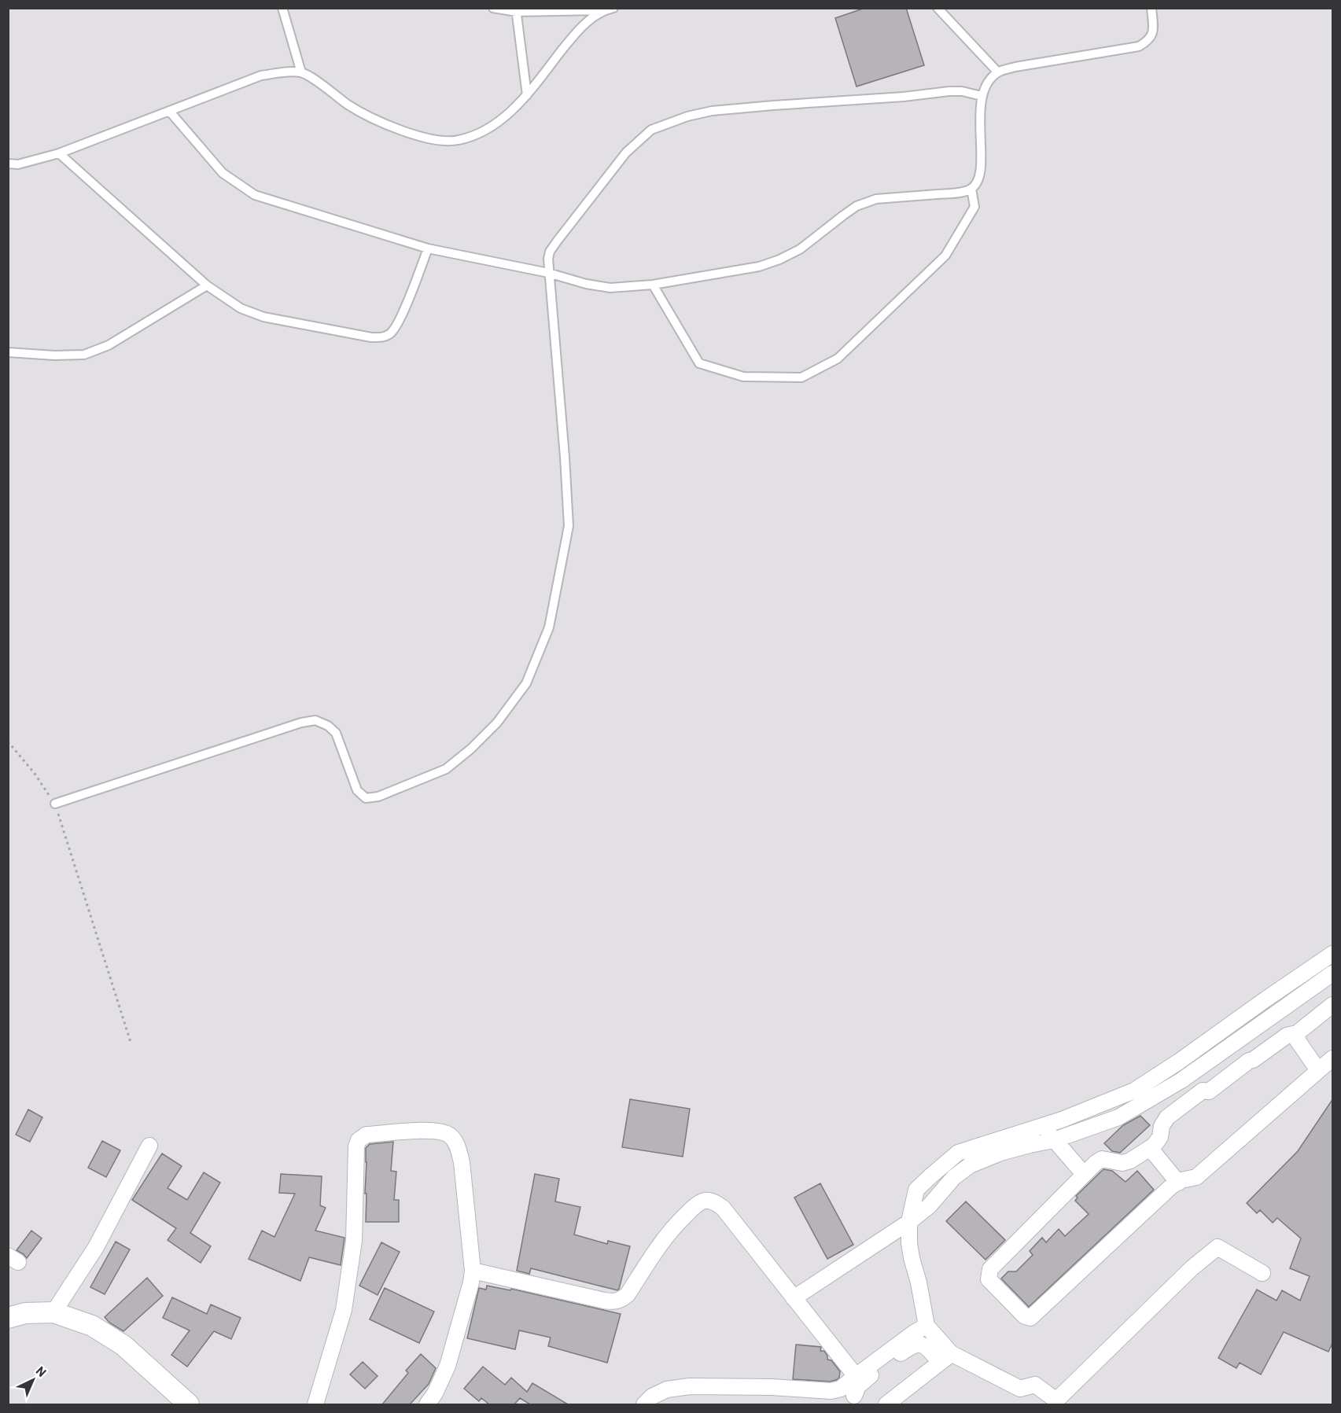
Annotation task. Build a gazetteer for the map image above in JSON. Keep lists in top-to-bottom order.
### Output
{
  "north": "top right"
}
